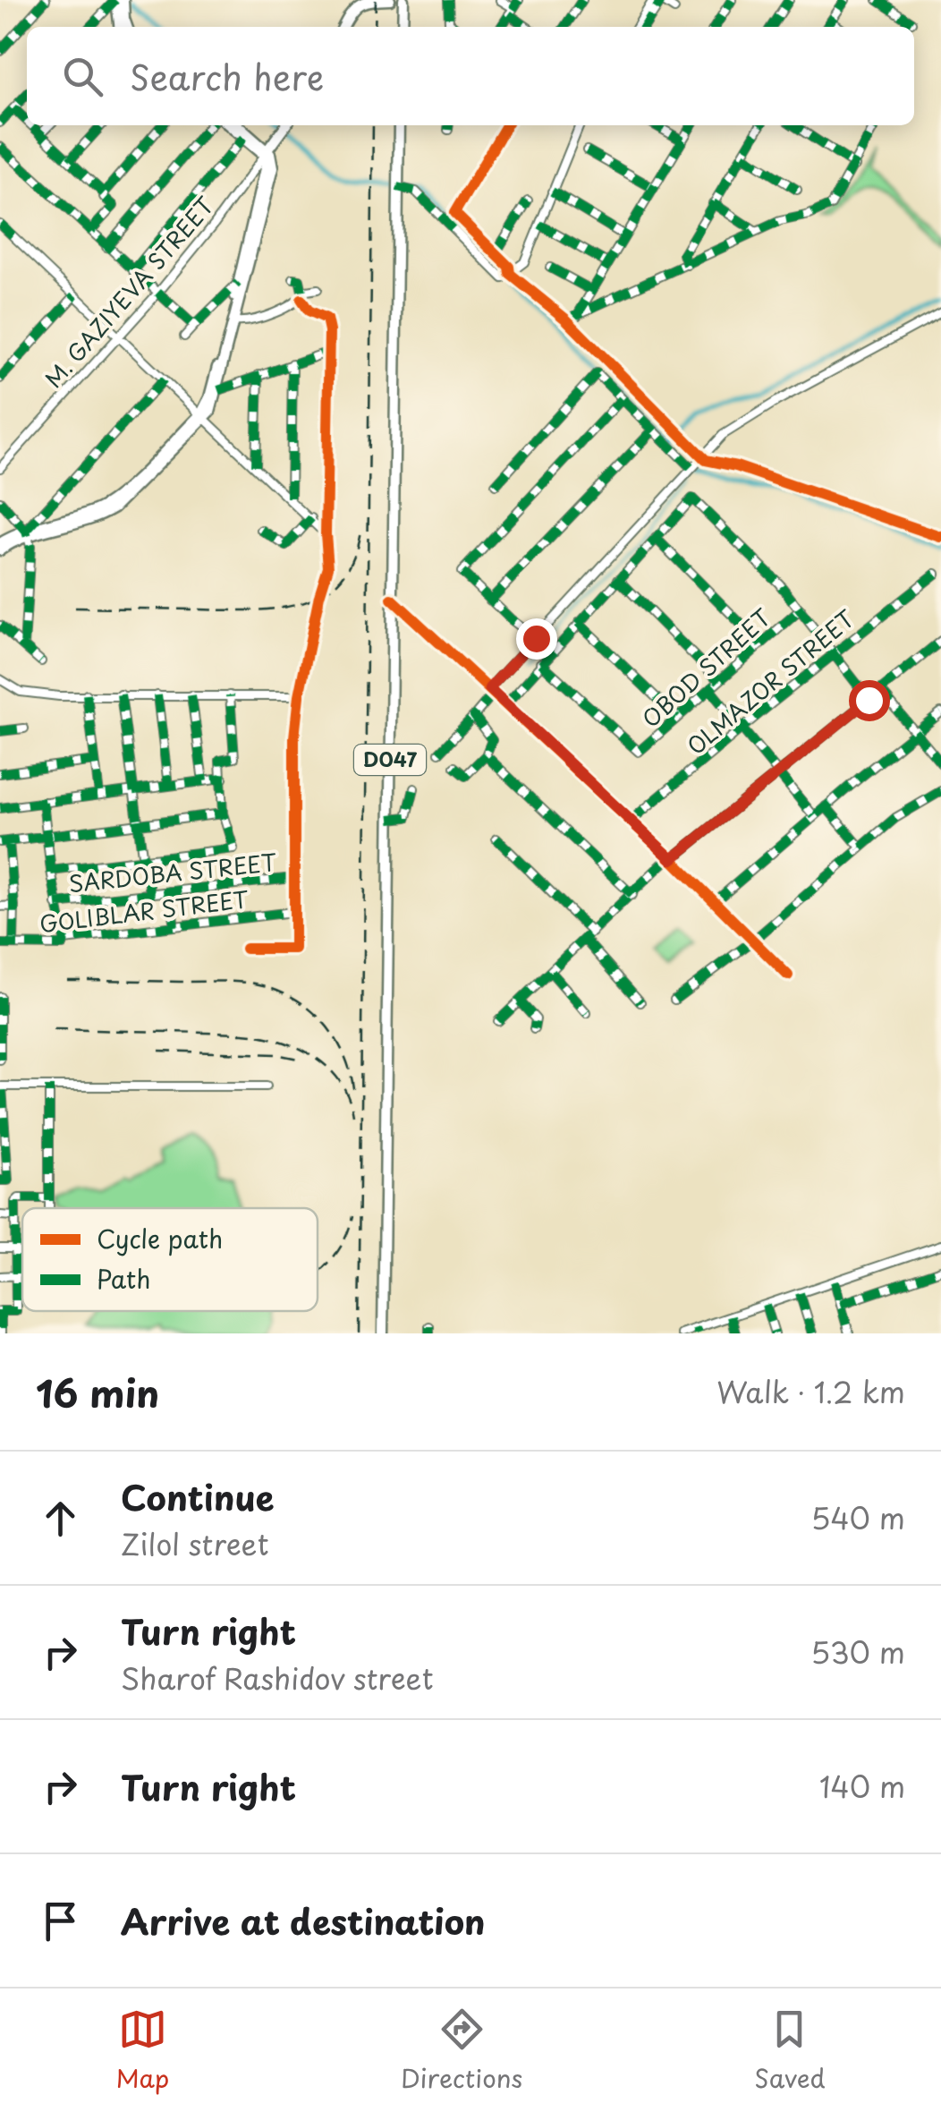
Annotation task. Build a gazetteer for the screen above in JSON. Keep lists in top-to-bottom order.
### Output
{
  "streets": {
    "main road": ["M. GAZIYEVA STREET", "D047"],
    "street": [
      "OBOD STREET",
      "OLMAZOR STREET",
      "SARDOBA STREET",
      "GOLIBLAR STREET"
    ]
  },
  "legend": ["Cycle path", "Path"],
  "page": {
    "search": "Search here",
    "heading": ["16 min", "Walk · 1.2 km"],
    "list": [
      ["Continue", "Zilol street", "540 m"],
      ["Turn right", "Sharof Rashidov street", "530 m"],
      ["Turn right", "140 m"],
      "Arrive at destination"
    ],
    "nav": ["Map", "Directions", "Saved"]
  }
}
